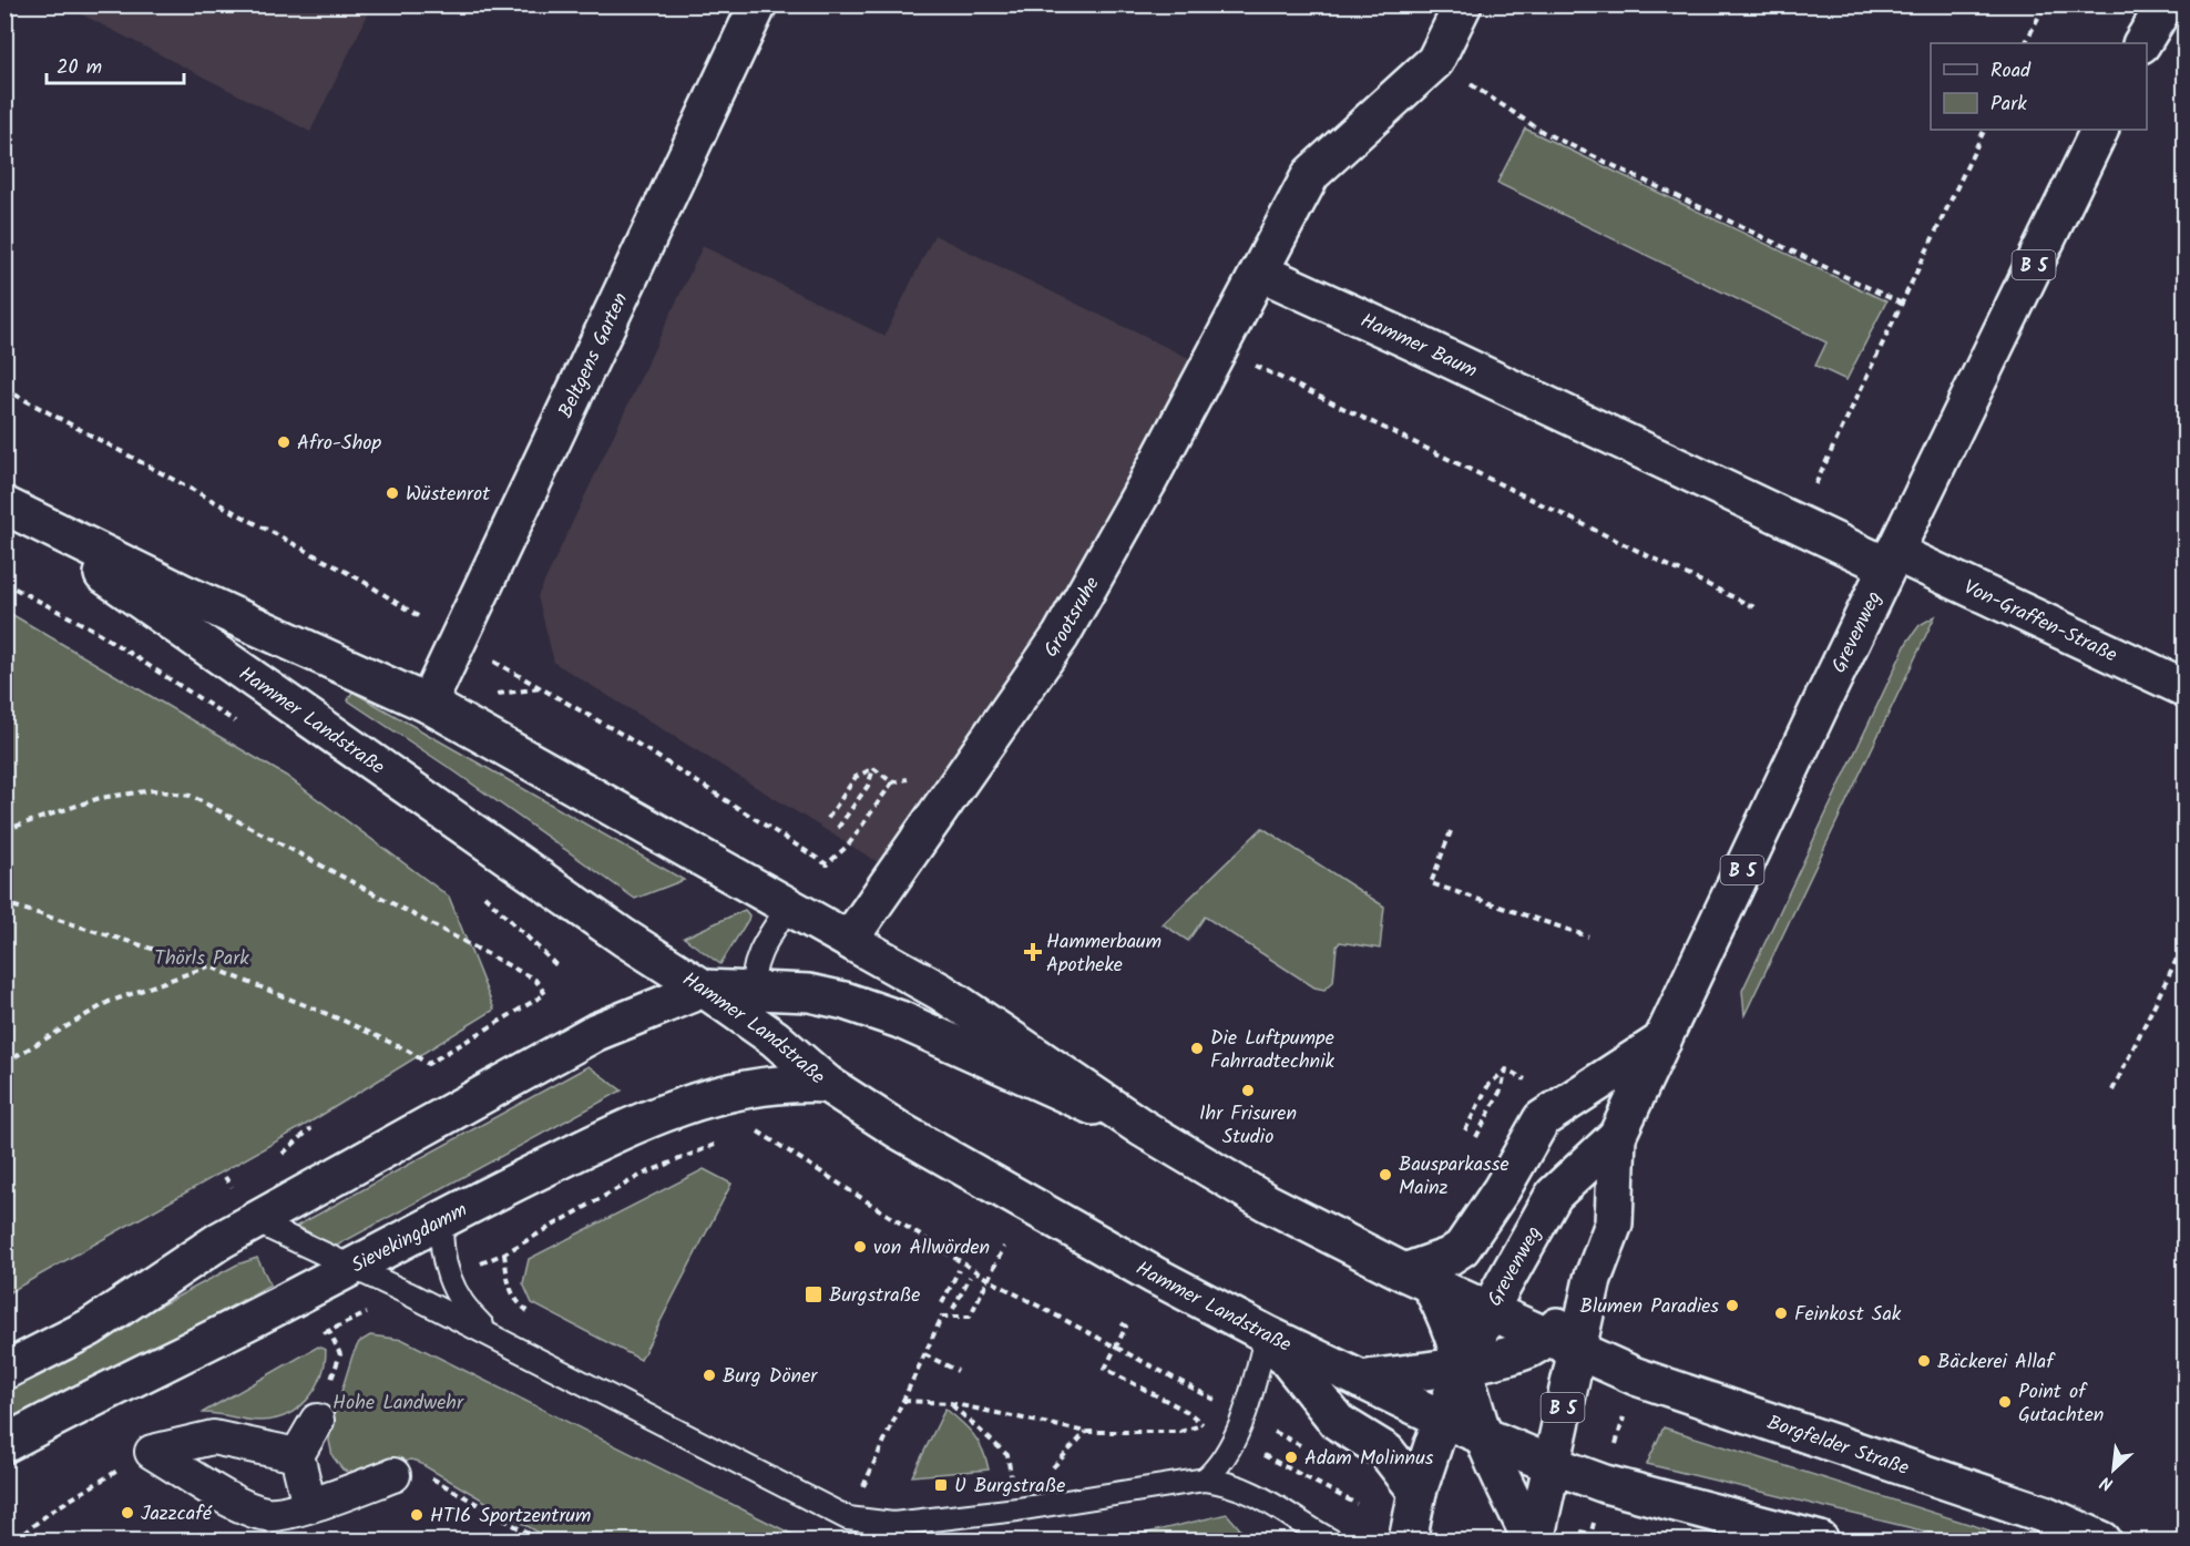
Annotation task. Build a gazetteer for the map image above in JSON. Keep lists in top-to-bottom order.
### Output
{
  "streets": {
    "main road": [
      "B 5",
      "Hammer Baum",
      "Beltgens Garten",
      "Grootsruhe",
      "Von-Graffen-Straße",
      "Grevenweg",
      "Hammer Landstraße",
      "Sievekingdamm",
      "Borgfelder Straße"
    ]
  },
  "crossings": [
    ["B 5", "Grevenweg"],
    ["B 5", "Hammer Landstraße"],
    ["B 5", "Borgfelder Straße"],
    ["Hammer Baum", "Grootsruhe"],
    ["Hammer Baum", "Von-Graffen-Straße"],
    ["Hammer Baum", "Grevenweg"],
    ["Beltgens Garten", "Hammer Landstraße"],
    ["Grootsruhe", "Hammer Landstraße"],
    ["Von-Graffen-Straße", "Grevenweg"],
    ["Grevenweg", "Hammer Landstraße"],
    ["Grevenweg", "Borgfelder Straße"],
    ["Hammer Landstraße", "Sievekingdamm"],
    ["Hammer Landstraße", "Borgfelder Straße"]
  ],
  "parks": ["Thörls Park", "Hohe Landwehr"],
  "places": {
    "other": [
      "Afro-Shop",
      "Wüstenrot",
      "Die Luftpumpe Fahrradtechnik",
      "Ihr Frisuren Studio",
      "Bausparkasse Mainz",
      "von Allwörden",
      "Blumen Paradies",
      "Feinkost Sak",
      "Bäckerei Allaf",
      "Burg Döner",
      "Point of Gutachten",
      "Adam Molinnus",
      "Jazzcafé",
      "HT16 Sportzentrum"
    ],
    "health": ["Hammerbaum Apotheke"],
    "transit": ["Burgstraße", "U Burgstraße"]
  },
  "legend": ["Road", "Park"],
  "scale_bar": "20 m",
  "north": "bottom left"
}
